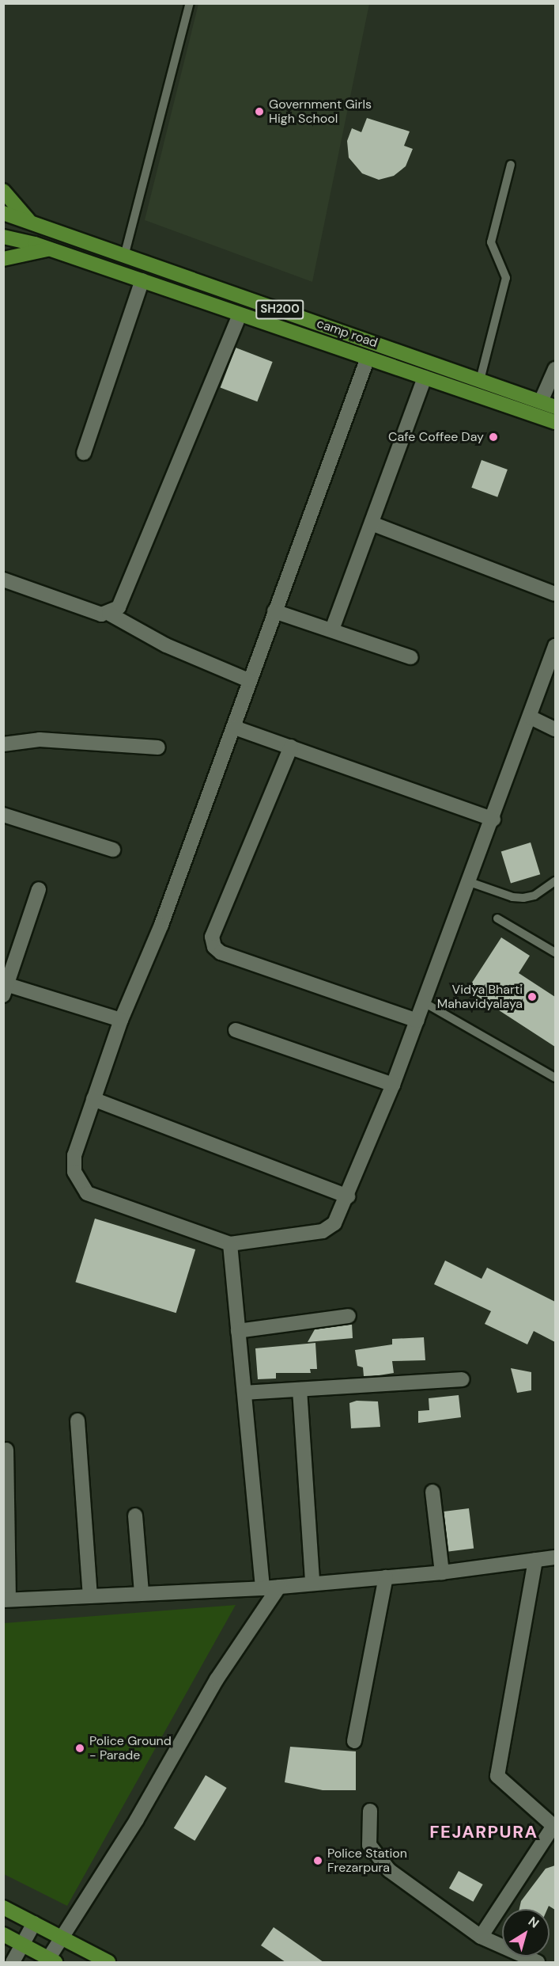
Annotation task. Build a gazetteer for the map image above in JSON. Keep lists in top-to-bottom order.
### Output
{
  "streets": {
    "main road": ["SH200", "camp road"]
  },
  "districts": ["FEJARPURA"],
  "places": [
    "Government Girls High School",
    "Cafe Coffee Day",
    "Vidya Bharti Mahavidyalaya",
    "Police Ground - Parade",
    "Police Station Frezarpura"
  ],
  "north": "top right"
}
